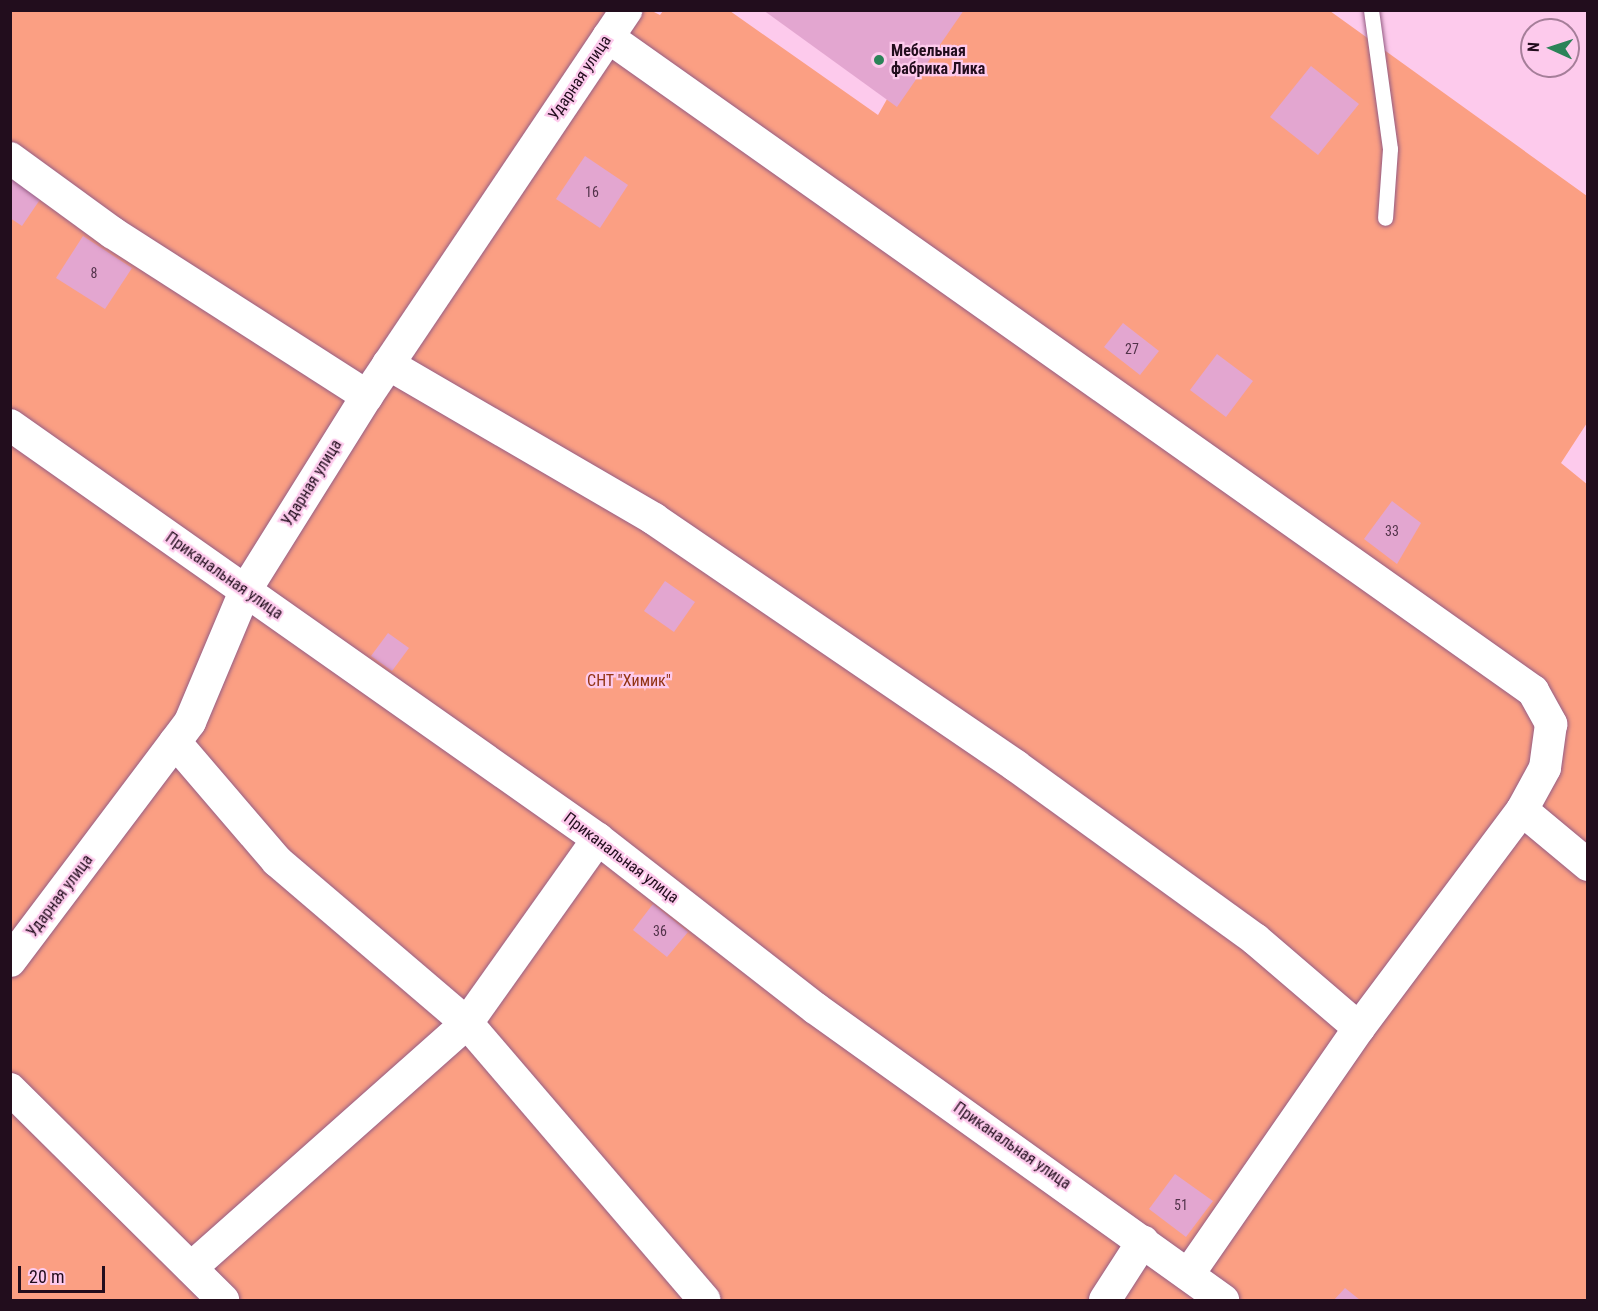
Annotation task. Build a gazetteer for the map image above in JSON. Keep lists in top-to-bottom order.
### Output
{
  "streets": {
    "street": ["Ударная улица", "Приканальная улица"]
  },
  "crossings": [
    ["Ударная улица", "Приканальная улица"]
  ],
  "parks": ["СНТ \"Химик\""],
  "places": ["Мебельная фабрика Лика"],
  "house_numbers": [
    "16",
    "8",
    "27",
    "33",
    "36",
    "51"
  ],
  "scale_bar": "20 m",
  "north": "left"
}
